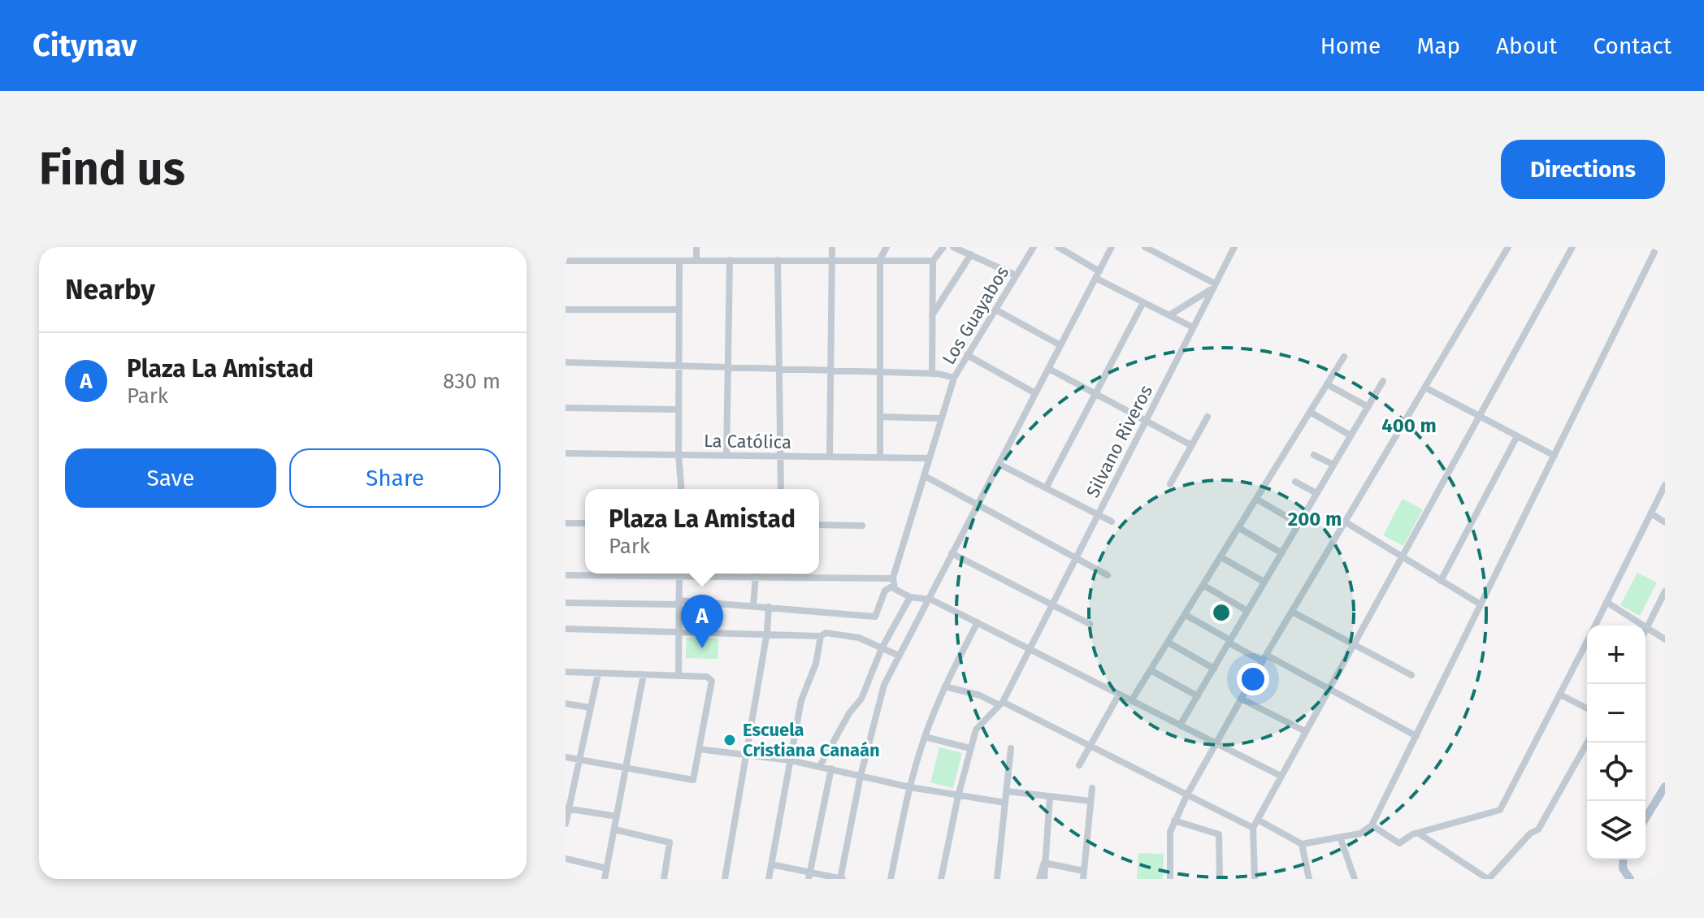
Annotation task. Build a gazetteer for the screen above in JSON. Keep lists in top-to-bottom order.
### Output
{
  "streets": {
    "street": ["Los Guayabos", "La Católica", "Silvano Riveros"]
  },
  "crossings": [
    ["Los Guayabos", "La Católica"]
  ],
  "places": ["Escuela Cristiana Canaán"],
  "page": {
    "header": "Citynav",
    "nav": [
      "Home",
      "Map",
      "About",
      "Contact"
    ],
    "buttons": [
      "Directions",
      ["Save", "Share"]
    ],
    "title": "Find us",
    "heading": "Nearby",
    "list": [
      {
        "mark": "A",
        "name": "Plaza La Amistad",
        "note": "Park",
        "value": "830 m"
      }
    ],
    "popup": ["Plaza La Amistad", "Park"],
    "pins": "A",
    "map_buttons": ["+", "−"]
  },
  "rings": ["400 m", "200 m"]
}
